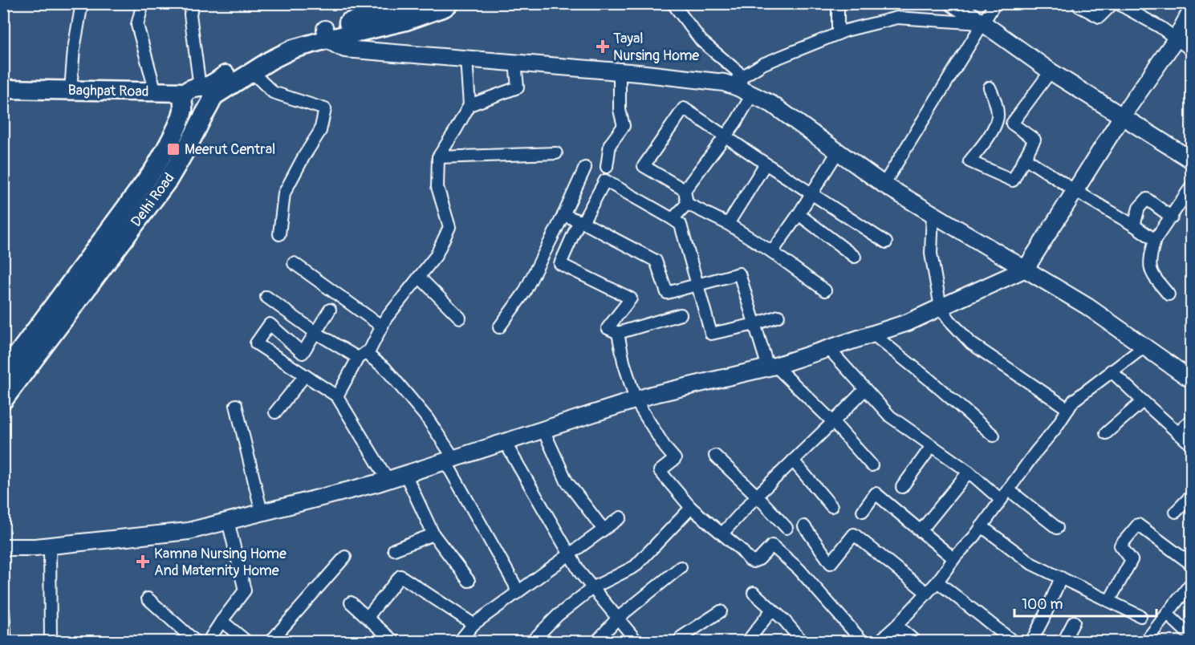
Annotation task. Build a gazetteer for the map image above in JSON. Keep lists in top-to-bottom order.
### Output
{
  "streets": {
    "main road": ["Baghpat Road", "Delhi Road"]
  },
  "crossings": [
    ["Baghpat Road", "Delhi Road"]
  ],
  "places": {
    "health": ["Tayal Nursing Home", "Kamna Nursing Home And Maternity Home"],
    "transit": ["Meerut Central"]
  },
  "scale_bar": "100 m"
}
